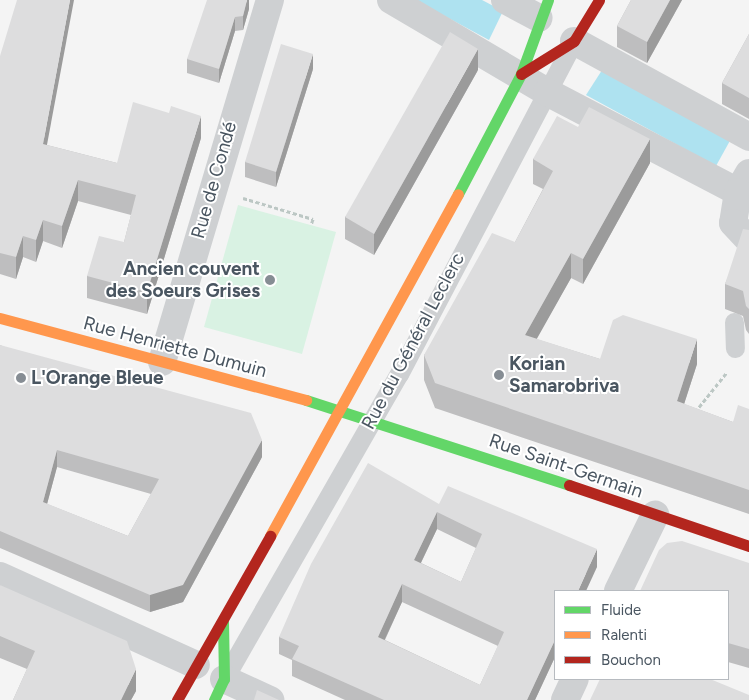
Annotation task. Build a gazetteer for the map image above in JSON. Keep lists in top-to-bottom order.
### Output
{
  "streets": {
    "main road": ["Rue du Général Leclerc", "Rue Henriette Dumuin", "Rue Saint-Germain"],
    "street": ["Rue de Condé"]
  },
  "crossings": [
    ["Rue de Condé", "Rue Henriette Dumuin"],
    ["Rue du Général Leclerc", "Rue Henriette Dumuin"],
    ["Rue du Général Leclerc", "Rue Saint-Germain"],
    ["Rue Henriette Dumuin", "Rue Saint-Germain"]
  ],
  "places": ["Ancien couvent des Soeurs Grises", "Korian Samarobriva", "L'Orange Bleue"],
  "legend": ["Fluide", "Ralenti", "Bouchon"]
}
